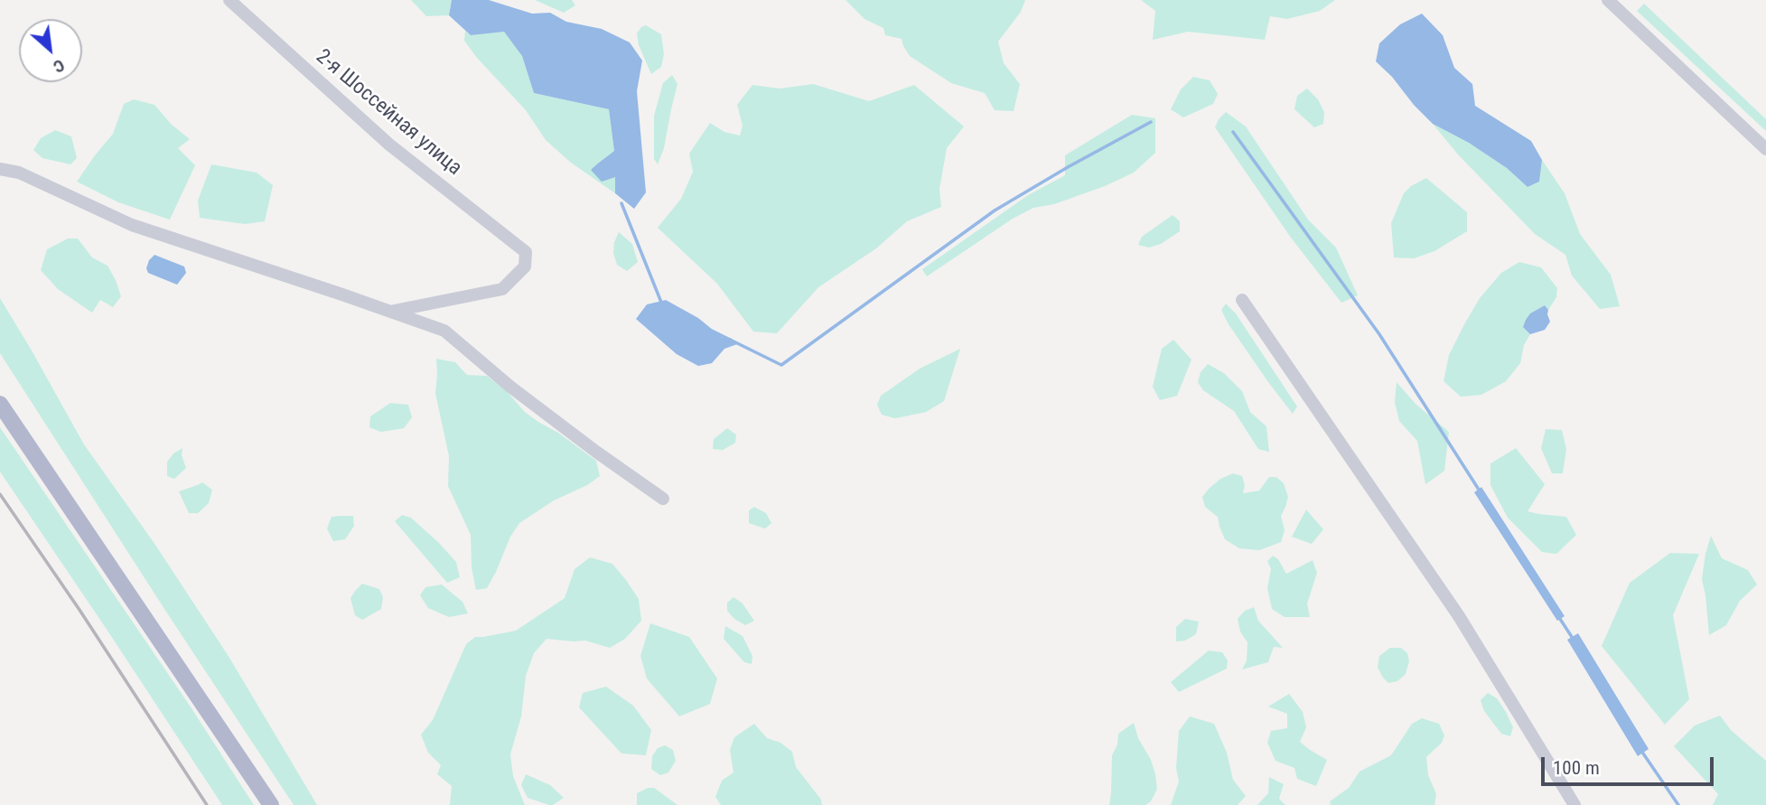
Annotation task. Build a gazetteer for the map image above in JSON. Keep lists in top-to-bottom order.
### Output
{
  "streets": {
    "street": ["2-я Шоссейная улица"]
  },
  "scale_bar": "100 m",
  "north": "bottom right"
}
